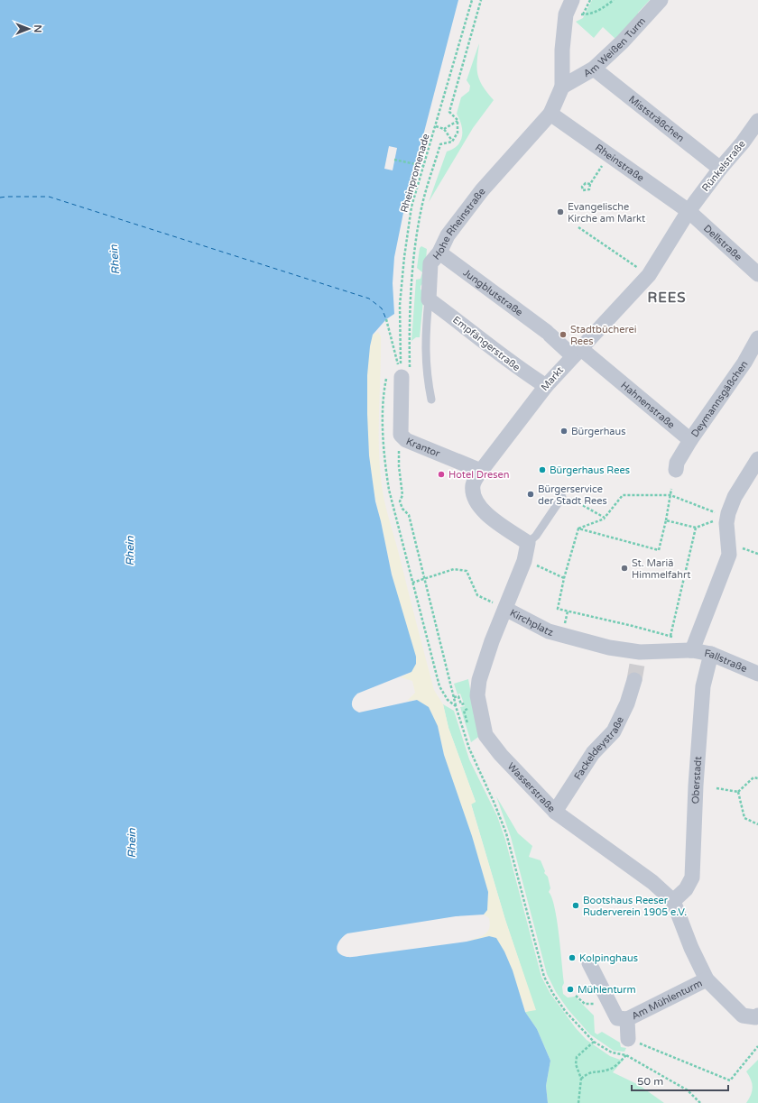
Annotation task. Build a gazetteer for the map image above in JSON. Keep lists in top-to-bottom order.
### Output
{
  "streets": {
    "street": [
      "Am Weißen Turm",
      "Miststräßchen",
      "Rheinstraße",
      "Rünkelstraße",
      "Hohe Rheinstraße",
      "Dellstraße",
      "Jungblutstraße",
      "Empfängerstraße",
      "Markt",
      "Deymannsgäßchen",
      "Hahnenstraße",
      "Krantor",
      "Kirchplatz",
      "Fallstraße",
      "Fackeldeystraße",
      "Oberstadt",
      "Wasserstraße",
      "Am Mühlenturm"
    ],
    "path": ["Rheinpromenade"]
  },
  "crossings": [
    ["Am Weißen Turm", "Miststräßchen"],
    ["Am Weißen Turm", "Hohe Rheinstraße"],
    ["Miststräßchen", "Rünkelstraße"],
    ["Rheinstraße", "Rünkelstraße"],
    ["Rheinstraße", "Hohe Rheinstraße"],
    ["Rheinstraße", "Dellstraße"],
    ["Rheinstraße", "Markt"],
    ["Rünkelstraße", "Dellstraße"],
    ["Rünkelstraße", "Markt"],
    ["Rheinpromenade", "Krantor"],
    ["Hohe Rheinstraße", "Jungblutstraße"],
    ["Hohe Rheinstraße", "Empfängerstraße"],
    ["Dellstraße", "Markt"],
    ["Jungblutstraße", "Markt"],
    ["Jungblutstraße", "Hahnenstraße"],
    ["Empfängerstraße", "Markt"],
    ["Markt", "Hahnenstraße"],
    ["Markt", "Krantor"],
    ["Markt", "Kirchplatz"],
    ["Deymannsgäßchen", "Hahnenstraße"],
    ["Kirchplatz", "Fallstraße"],
    ["Kirchplatz", "Wasserstraße"],
    ["Fallstraße", "Oberstadt"],
    ["Fackeldeystraße", "Wasserstraße"],
    ["Oberstadt", "Wasserstraße"],
    ["Wasserstraße", "Am Mühlenturm"]
  ],
  "districts": ["REES"],
  "water": ["Rhein"],
  "places": [
    "Evangelische Kirche am Markt",
    "Stadtbücherei Rees",
    "Bürgerhaus",
    "Bürgerhaus Rees",
    "Hotel Dresen",
    "Bürgerservice der Stadt Rees",
    "St. Mariä Himmelfahrt",
    "Bootshaus Reeser Ruderverein 1905 e.V.",
    "Kolpinghaus",
    "Mühlenturm"
  ],
  "scale_bar": "50 m",
  "north": "right"
}
